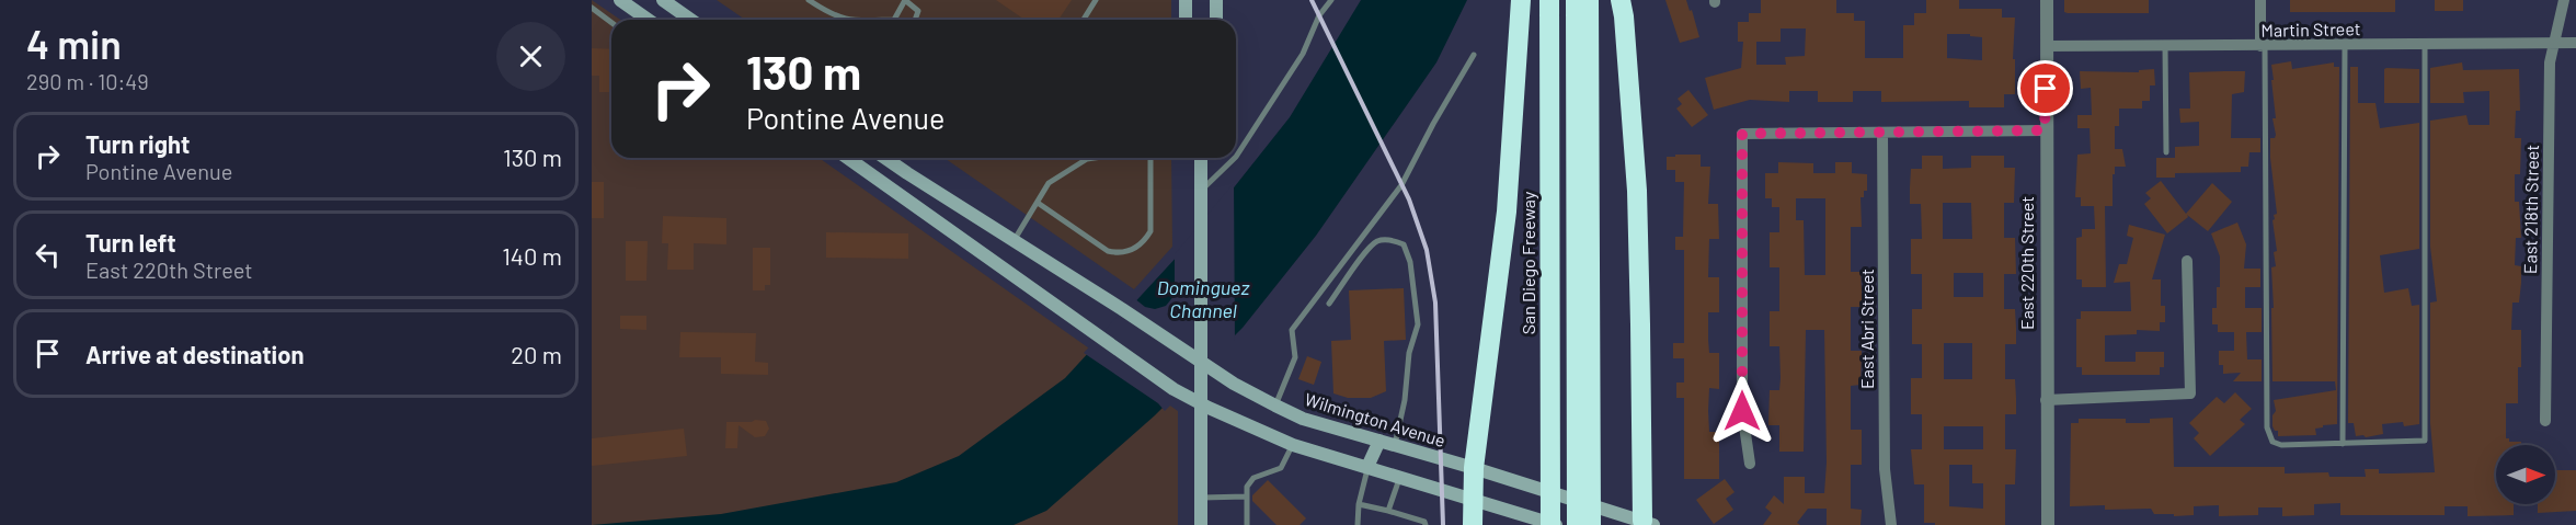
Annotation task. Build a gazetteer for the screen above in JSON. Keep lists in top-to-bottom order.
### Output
{
  "streets": {
    "highway": ["San Diego Freeway"],
    "main road": ["Wilmington Avenue"],
    "street": [
      "Martin Street",
      "East 218th Street",
      "East 220th Street",
      "East Abri Street"
    ]
  },
  "crossings": [
    ["Martin Street", "East 218th Street"],
    ["Martin Street", "East 220th Street"]
  ],
  "water": ["Dominguez Channel"],
  "north": "right",
  "page": {
    "heading": ["4 min", "290 m · 10:49"],
    "turn": ["130 m", "Pontine Avenue"],
    "list": [
      {
        "name": "Turn right",
        "note": "Pontine Avenue",
        "value": "130 m"
      },
      {
        "name": "Turn left",
        "note": "East 220th Street",
        "value": "140 m"
      },
      {
        "name": "Arrive at destination",
        "value": "20 m"
      }
    ]
  }
}
